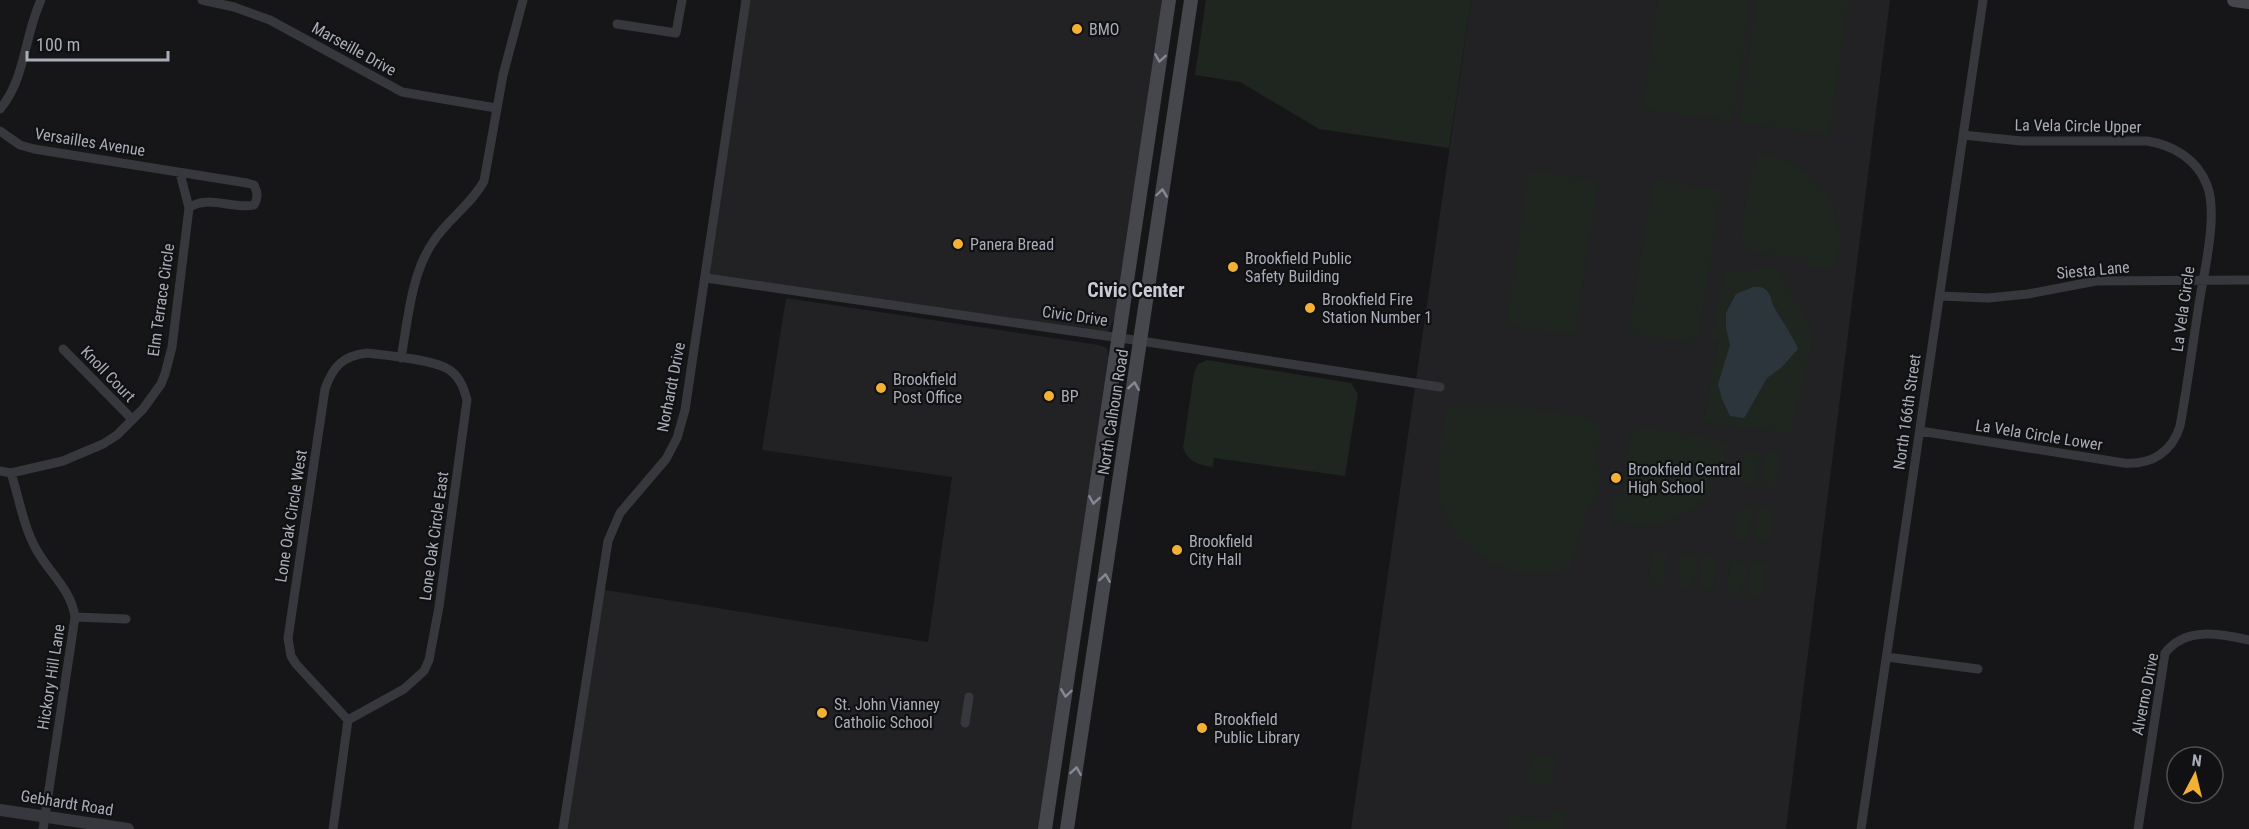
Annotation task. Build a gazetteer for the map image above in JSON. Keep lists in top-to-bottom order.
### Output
{
  "streets": {
    "main road": ["North Calhoun Road"],
    "street": [
      "Marseille Drive",
      "La Vela Circle Upper",
      "Versailles Avenue",
      "Siesta Lane",
      "Elm Terrace Circle",
      "La Vela Circle",
      "Civic Drive",
      "Knoll Court",
      "Norhardt Drive",
      "North 166th Street",
      "La Vela Circle Lower",
      "Lone Oak Circle West",
      "Lone Oak Circle East",
      "Hickory Hill Lane",
      "Alverno Drive",
      "Gebhardt Road"
    ]
  },
  "crossings": [
    ["La Vela Circle Upper", "La Vela Circle"],
    ["La Vela Circle Upper", "North 166th Street"],
    ["Versailles Avenue", "Elm Terrace Circle"],
    ["Siesta Lane", "La Vela Circle"],
    ["Siesta Lane", "North 166th Street"],
    ["Elm Terrace Circle", "Knoll Court"],
    ["Elm Terrace Circle", "Hickory Hill Lane"],
    ["La Vela Circle", "La Vela Circle Lower"],
    ["Civic Drive", "Norhardt Drive"],
    ["Civic Drive", "North Calhoun Road"],
    ["North 166th Street", "La Vela Circle Lower"],
    ["Lone Oak Circle West", "Lone Oak Circle East"],
    ["Hickory Hill Lane", "Gebhardt Road"]
  ],
  "districts": ["Civic Center"],
  "places": [
    "BMO",
    "Panera Bread",
    "Brookfield Public Safety Building",
    "Brookfield Fire Station Number 1",
    "Brookfield Post Office",
    "BP",
    "Brookfield Central High School",
    "Brookfield City Hall",
    "St. John Vianney Catholic School",
    "Brookfield Public Library"
  ],
  "scale_bar": "100 m",
  "north": "top"
}
